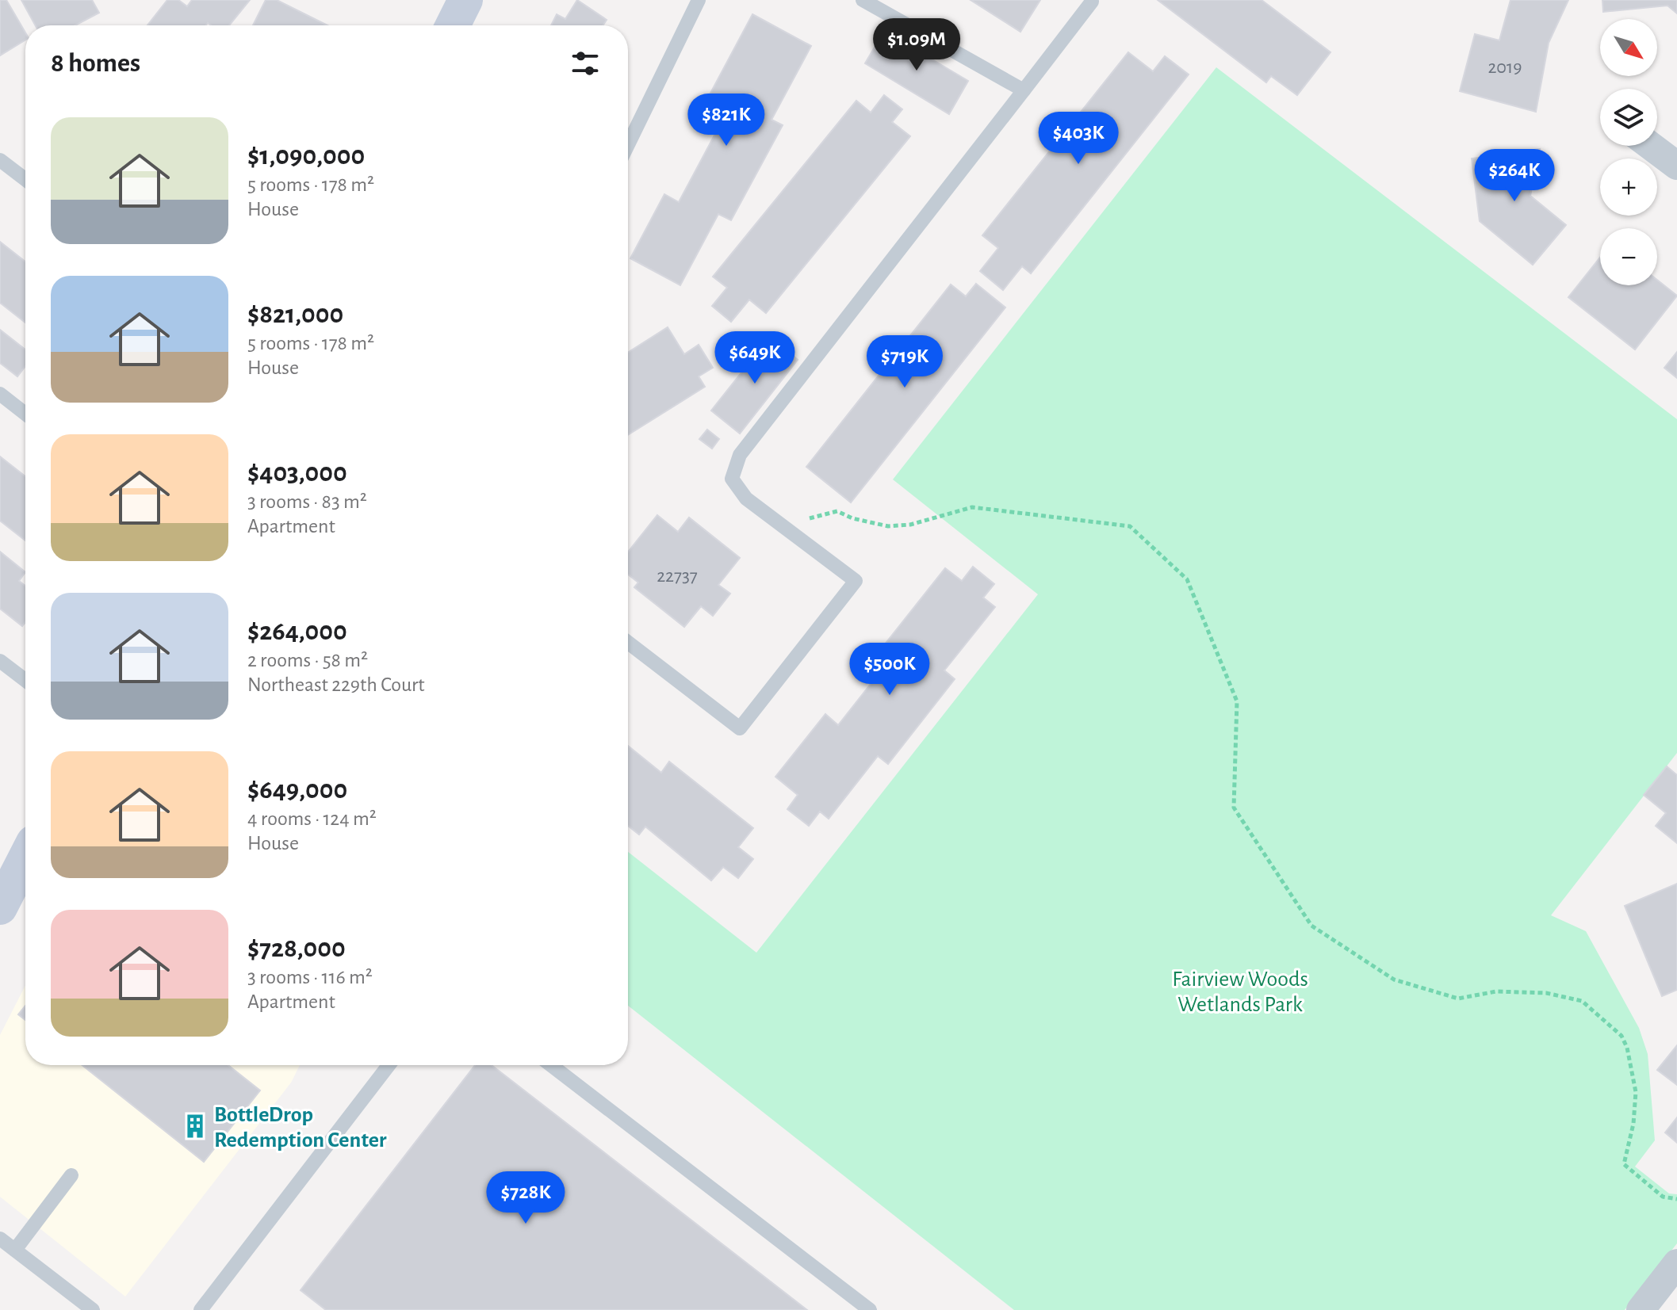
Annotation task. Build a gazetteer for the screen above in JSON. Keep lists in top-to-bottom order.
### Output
{
  "parks": ["Fairview Woods Wetlands Park"],
  "places": {
    "building": ["BottleDrop Redemption Center"]
  },
  "house_numbers": ["2019", "22737"],
  "north": "bottom right",
  "page": {
    "price": [
      "$1.09M",
      "$821K",
      "$403K",
      "$264K",
      "$649K",
      "$719K",
      "$500K",
      "$728K"
    ],
    "map_buttons": ["+", "−"],
    "heading": "8 homes",
    "list": [
      {
        "name": "$1,090,000",
        "note": "5 rooms · 178 m² · House"
      },
      {
        "name": "$821,000",
        "note": "5 rooms · 178 m² · House"
      },
      {
        "name": "$403,000",
        "note": "3 rooms · 83 m² · Apartment"
      },
      {
        "name": "$264,000",
        "note": "2 rooms · 58 m² · Northeast 229th Court"
      },
      {
        "name": "$649,000",
        "note": "4 rooms · 124 m² · House"
      },
      {
        "name": "$728,000",
        "note": "3 rooms · 116 m² · Apartment"
      }
    ]
  }
}
